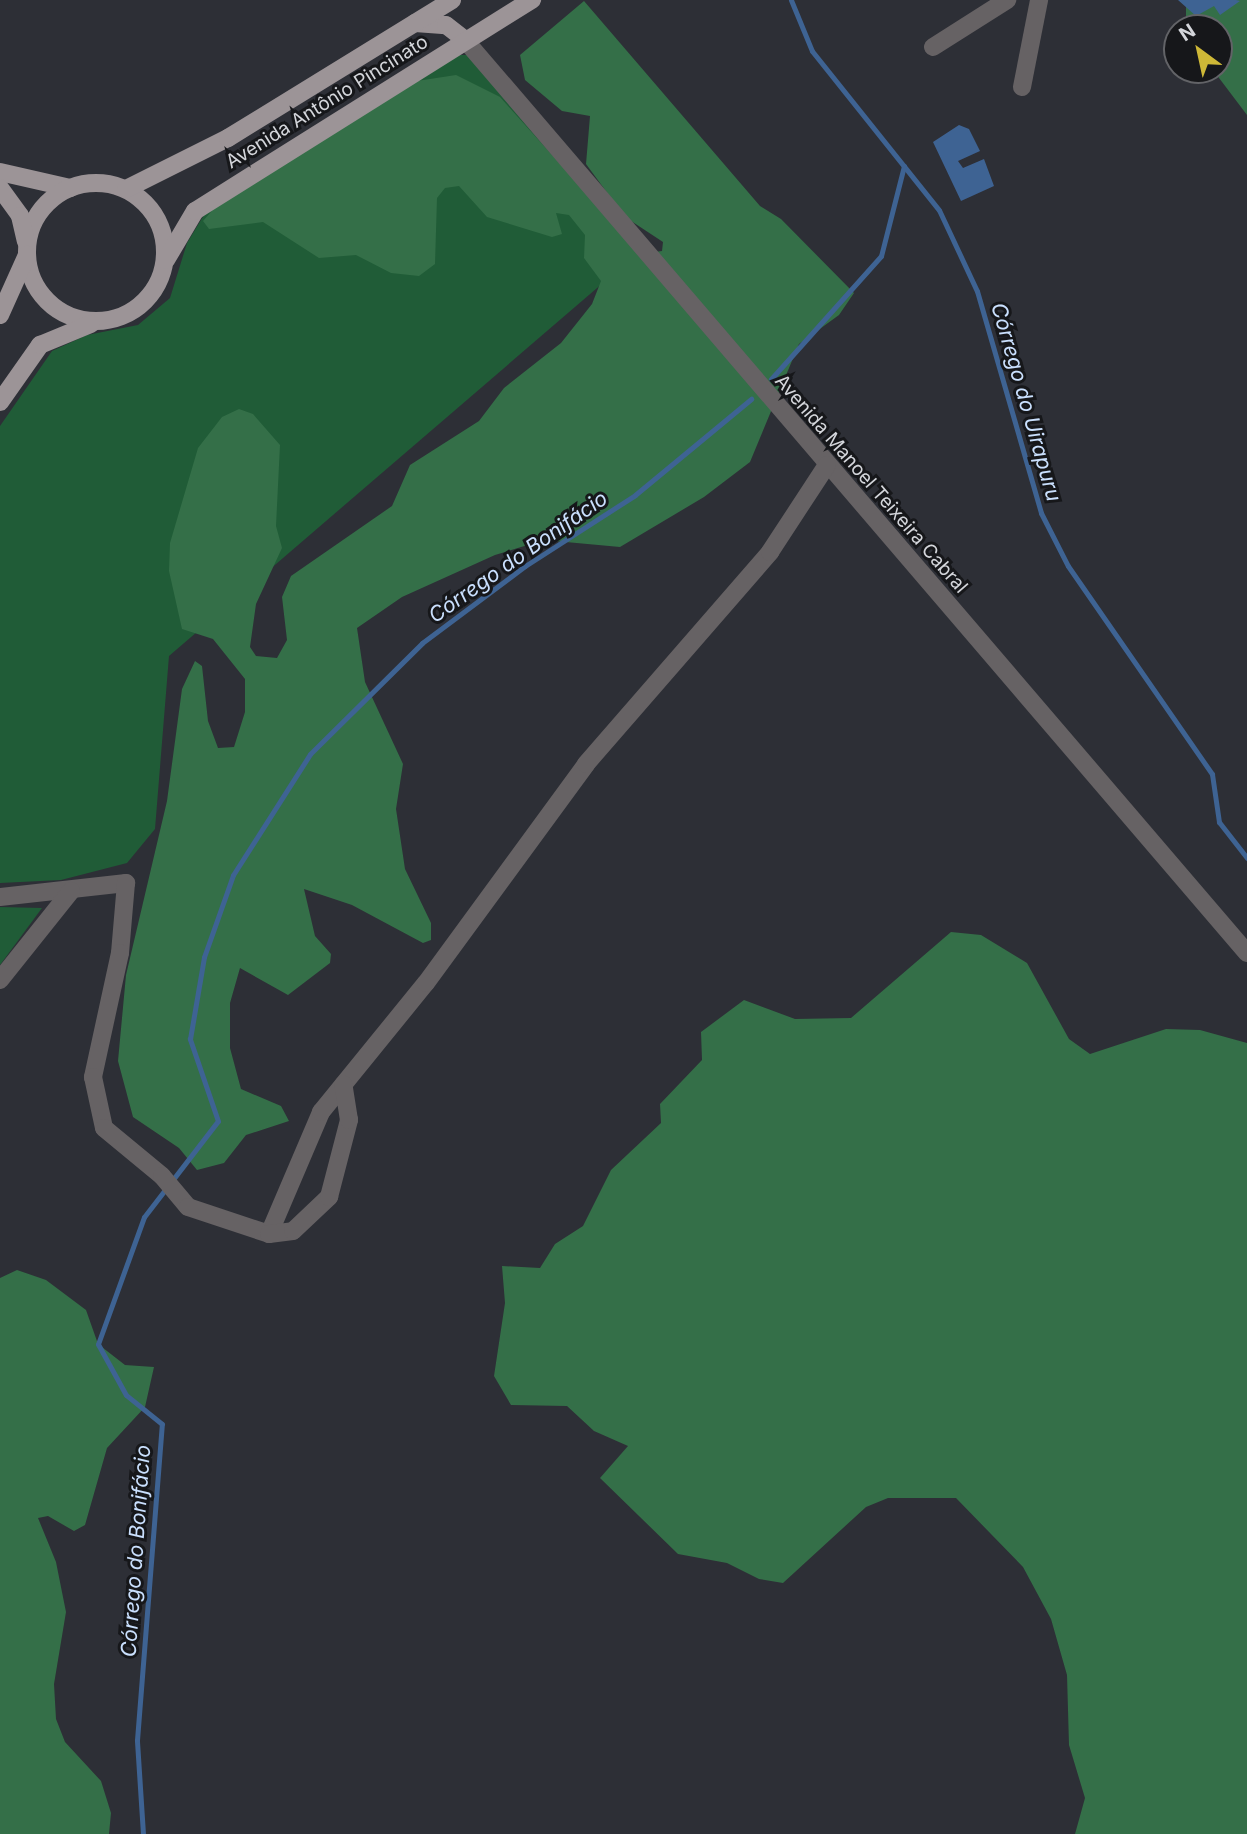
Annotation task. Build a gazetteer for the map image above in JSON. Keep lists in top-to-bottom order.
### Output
{
  "streets": {
    "main road": ["Avenida Antônio Pincinato"],
    "street": ["Avenida Manoel Teixeira Cabral"]
  },
  "crossings": [
    ["Avenida Antônio Pincinato", "Avenida Manoel Teixeira Cabral"]
  ],
  "water": ["Córrego do Uirapuru", "Córrego do Bonifácio"],
  "north": "top left"
}
